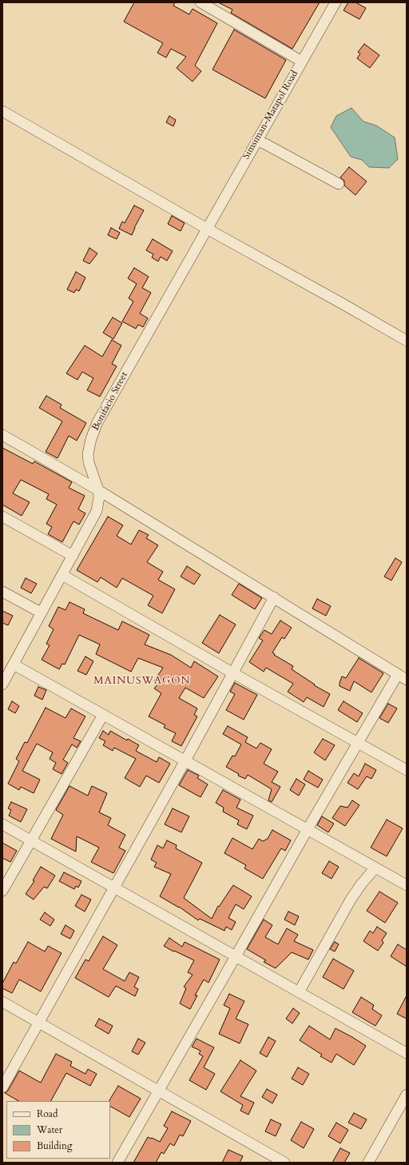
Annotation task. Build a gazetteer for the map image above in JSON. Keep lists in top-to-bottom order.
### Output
{
  "streets": {
    "street": ["Simsiman-Matapol Road", "Bonifacio Street"]
  },
  "crossings": [
    ["Simsiman-Matapol Road", "Bonifacio Street"]
  ],
  "districts": ["MAINUSWAGON"],
  "legend": ["Road", "Water", "Building"]
}
